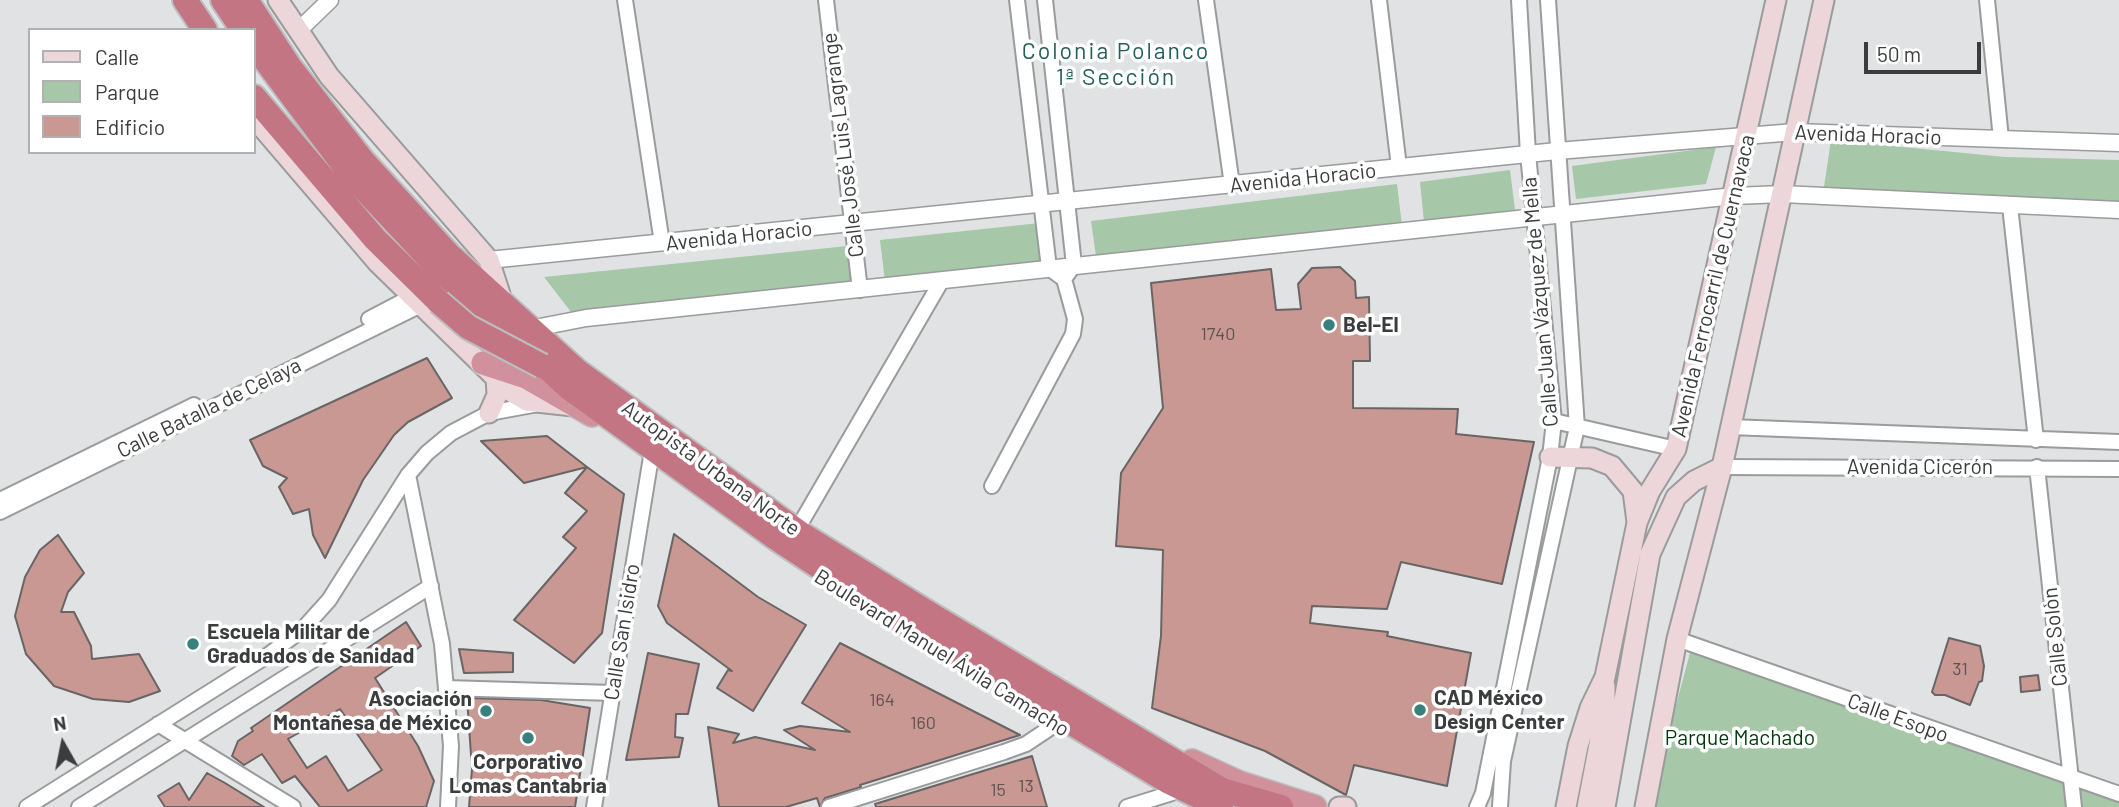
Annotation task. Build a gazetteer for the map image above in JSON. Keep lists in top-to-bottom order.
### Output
{
  "streets": {
    "highway": ["Autopista Urbana Norte", "Boulevard Manuel Ávila Camacho"],
    "main road": ["Avenida Ferrocarril de Cuernavaca"],
    "street": [
      "Avenida Horacio",
      "Calle José Luis Lagrange",
      "Calle Juan Vázquez de Mella",
      "Calle Batalla de Celaya",
      "Avenida Cicerón",
      "Calle San Isidro",
      "Calle Solòn",
      "Calle Esopo"
    ]
  },
  "crossings": [
    ["Avenida Horacio", "Calle José Luis Lagrange"],
    ["Avenida Horacio", "Avenida Ferrocarril de Cuernavaca"],
    ["Avenida Horacio", "Calle Juan Vázquez de Mella"],
    ["Avenida Ferrocarril de Cuernavaca", "Avenida Cicerón"],
    ["Avenida Cicerón", "Calle Solòn"],
    ["Autopista Urbana Norte", "Boulevard Manuel Ávila Camacho"],
    ["Calle San Isidro", "Boulevard Manuel Ávila Camacho"],
    ["Calle Solòn", "Calle Esopo"]
  ],
  "districts": ["Colonia Polanco 1ª Sección"],
  "parks": ["Parque Machado"],
  "places": [
    "Bel-El",
    "Escuela Militar de Graduados de Sanidad",
    "CAD México Design Center",
    "Asociación Montañesa de México",
    "Corporativo Lomas Cantabria"
  ],
  "house_numbers": [
    "1740",
    "31",
    "164",
    "160",
    "13",
    "15"
  ],
  "legend": ["Calle", "Parque", "Edificio"],
  "scale_bar": "50 m",
  "north": "top"
}
